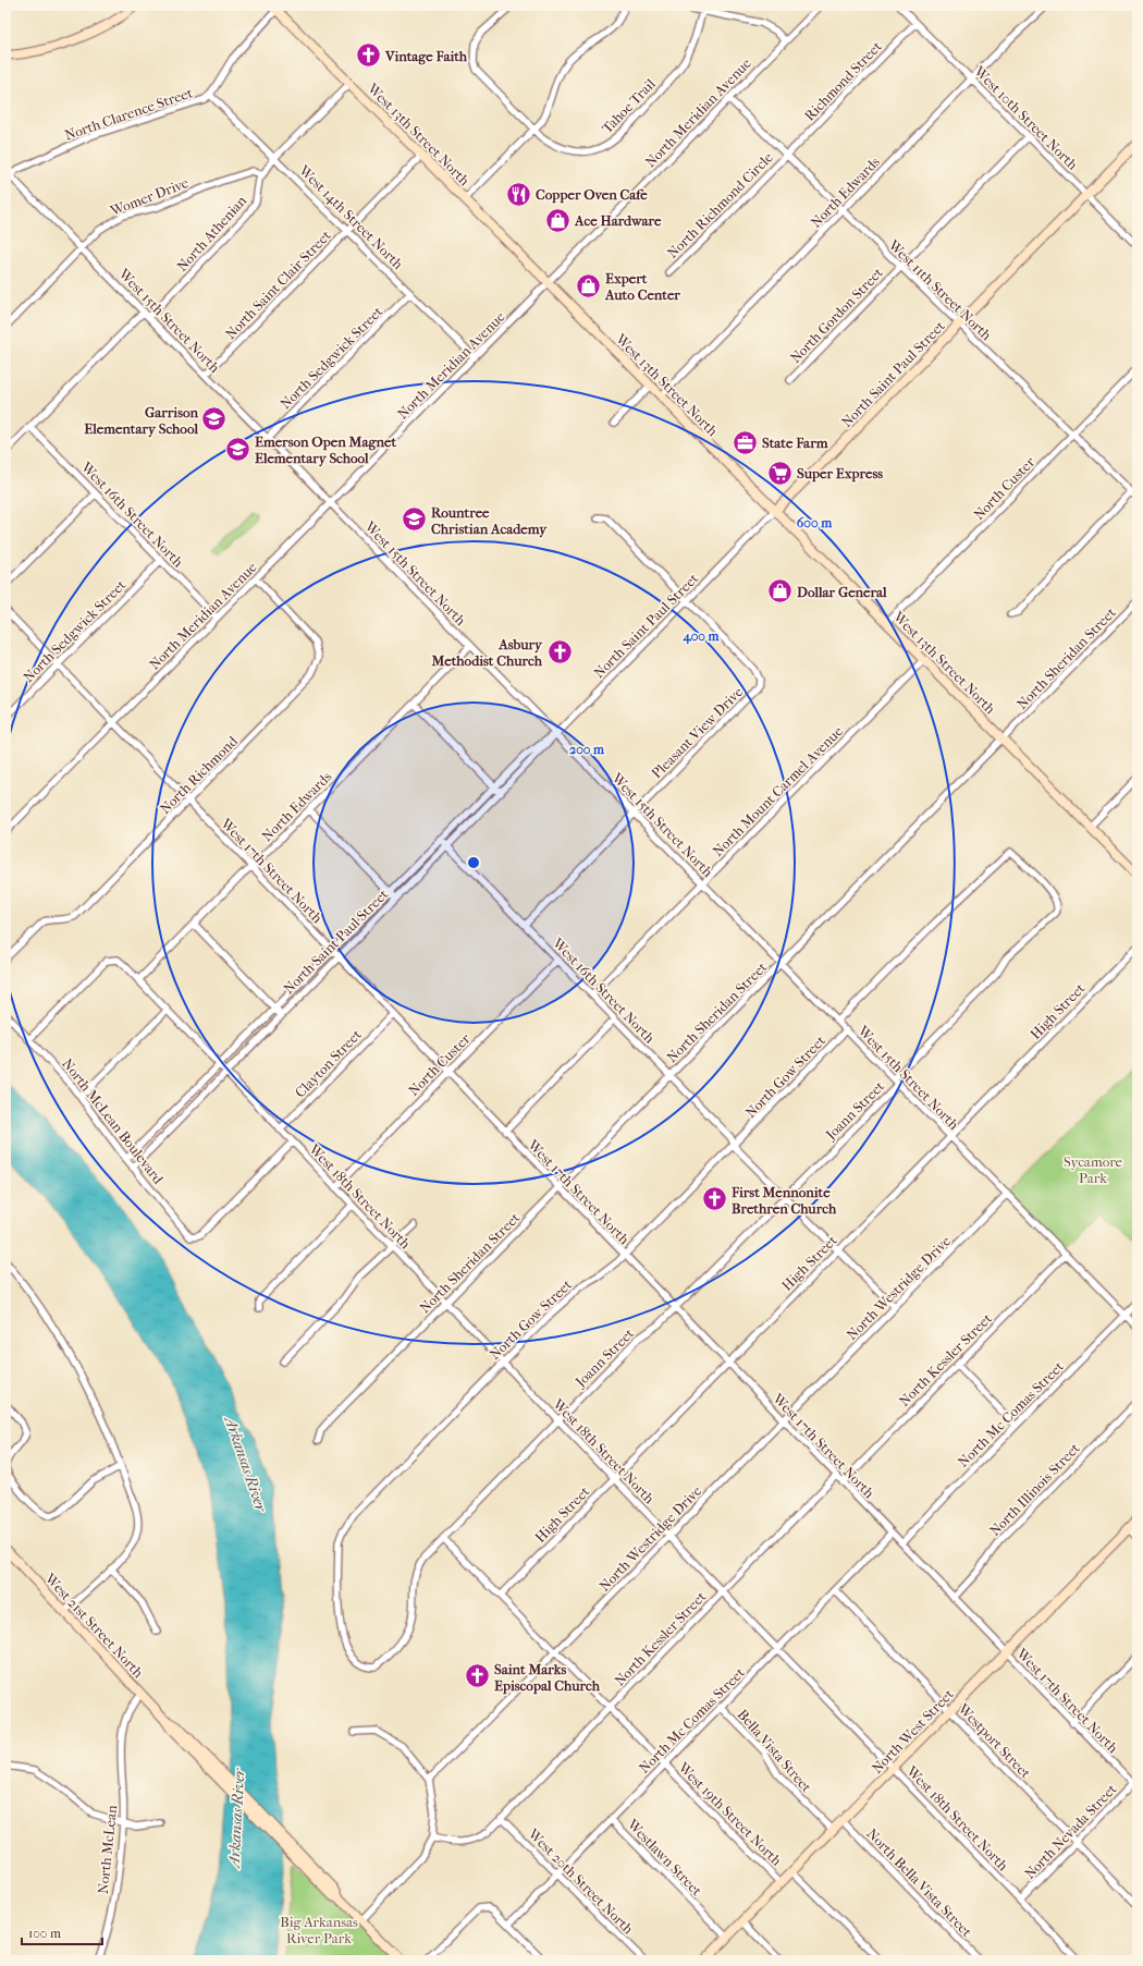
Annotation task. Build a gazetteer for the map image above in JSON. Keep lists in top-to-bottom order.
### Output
{
  "streets": {
    "street": [
      "Richmond Street",
      "Tahoe Trail",
      "North Meridian Avenue",
      "North Clarence Street",
      "West 10th Street North",
      "West 13th Street North",
      "North Edwards",
      "Womer Drive",
      "North Richmond Circle",
      "West 14th Street North",
      "North Athenian",
      "North Saint Clair Street",
      "West 11th Street North",
      "North Gordon Street",
      "West 15th Street North",
      "North Sedgwick Street",
      "North Saint Paul Street",
      "North Custer",
      "West 16th Street North",
      "North Sheridan Street",
      "Pleasant View Drive",
      "North Richmond",
      "North Mount Carmel Avenue",
      "West 17th Street North",
      "High Street",
      "Clayton Street",
      "North Gow Street",
      "Joann Street",
      "North McLean Boulevard",
      "West 18th Street North",
      "North Westridge Drive",
      "North Kessler Street",
      "North Mc Comas Street",
      "North Illinois Street",
      "West 21st Street North",
      "North West Street",
      "Westport Street",
      "Bella Vista Street",
      "West 19th Street North",
      "North Nevada Street",
      "North McLean",
      "Westlawn Street",
      "West 20th Street North",
      "North Bella Vista Street"
    ]
  },
  "crossings": [
    ["Richmond Street", "West 10th Street North"],
    ["Richmond Street", "North Richmond Circle"],
    ["Richmond Street", "West 11th Street North"],
    ["North Meridian Avenue", "West 13th Street North"],
    ["North Meridian Avenue", "West 14th Street North"],
    ["North Meridian Avenue", "West 11th Street North"],
    ["North Meridian Avenue", "West 15th Street North"],
    ["North Meridian Avenue", "West 16th Street North"],
    ["North Meridian Avenue", "North Richmond"],
    ["North Meridian Avenue", "West 17th Street North"],
    ["North Clarence Street", "West 13th Street North"],
    ["North Clarence Street", "West 14th Street North"],
    ["North Clarence Street", "West 15th Street North"],
    ["West 10th Street North", "North Edwards"],
    ["West 10th Street North", "North Gordon Street"],
    ["West 10th Street North", "North Saint Paul Street"],
    ["West 13th Street North", "North Edwards"],
    ["West 13th Street North", "North Athenian"],
    ["West 13th Street North", "North Saint Clair Street"],
    ["West 13th Street North", "North Saint Paul Street"],
    ["West 13th Street North", "North Custer"],
    ["West 13th Street North", "North Sheridan Street"],
    ["West 13th Street North", "North Mount Carmel Avenue"],
    ["North Edwards", "West 11th Street North"],
    ["North Edwards", "West 15th Street North"],
    ["North Edwards", "West 17th Street North"],
    ["North Edwards", "West 18th Street North"],
    ["Womer Drive", "North Athenian"],
    ["Womer Drive", "West 15th Street North"],
    ["North Richmond Circle", "West 11th Street North"],
    ["West 14th Street North", "North Athenian"],
    ["West 14th Street North", "North Saint Clair Street"],
    ["West 14th Street North", "North Sedgwick Street"],
    ["North Athenian", "West 15th Street North"],
    ["North Saint Clair Street", "West 15th Street North"],
    ["West 11th Street North", "North Gordon Street"],
    ["West 11th Street North", "North Saint Paul Street"],
    ["West 11th Street North", "North Custer"],
    ["West 15th Street North", "North Sedgwick Street"],
    ["West 15th Street North", "North Saint Paul Street"],
    ["West 15th Street North", "North Sheridan Street"],
    ["West 15th Street North", "Pleasant View Drive"],
    ["West 15th Street North", "North Mount Carmel Avenue"],
    ["West 15th Street North", "High Street"],
    ["West 15th Street North", "North Gow Street"],
    ["West 15th Street North", "Joann Street"],
    ["West 15th Street North", "North Westridge Drive"],
    ["West 15th Street North", "North Kessler Street"],
    ["West 15th Street North", "North Mc Comas Street"],
    ["North Sedgwick Street", "West 16th Street North"],
    ["North Sedgwick Street", "West 17th Street North"],
    ["North Saint Paul Street", "West 16th Street North"],
    ["North Saint Paul Street", "Pleasant View Drive"],
    ["North Saint Paul Street", "West 17th Street North"],
    ["North Saint Paul Street", "North McLean Boulevard"],
    ["North Saint Paul Street", "West 18th Street North"],
    ["North Custer", "West 16th Street North"],
    ["North Custer", "West 17th Street North"],
    ["North Custer", "West 18th Street North"],
    ["West 16th Street North", "North Sheridan Street"],
    ["West 16th Street North", "Pleasant View Drive"],
    ["West 16th Street North", "North Mount Carmel Avenue"],
    ["West 16th Street North", "High Street"],
    ["West 16th Street North", "North Gow Street"],
    ["West 16th Street North", "Joann Street"],
    ["West 16th Street North", "North Westridge Drive"],
    ["North Sheridan Street", "West 17th Street North"],
    ["North Sheridan Street", "West 18th Street North"],
    ["North Richmond", "West 17th Street North"],
    ["West 17th Street North", "High Street"],
    ["West 17th Street North", "Clayton Street"],
    ["West 17th Street North", "North Gow Street"],
    ["West 17th Street North", "Joann Street"],
    ["West 17th Street North", "North Westridge Drive"],
    ["West 17th Street North", "North Kessler Street"],
    ["West 17th Street North", "North Mc Comas Street"],
    ["West 17th Street North", "North Illinois Street"],
    ["West 17th Street North", "North West Street"],
    ["West 17th Street North", "North Nevada Street"],
    ["High Street", "West 18th Street North"],
    ["High Street", "West 19th Street North"],
    ["Clayton Street", "West 18th Street North"],
    ["North Gow Street", "Joann Street"],
    ["North Gow Street", "West 18th Street North"],
    ["Joann Street", "West 18th Street North"],
    ["Joann Street", "West 19th Street North"],
    ["North McLean Boulevard", "West 18th Street North"],
    ["West 18th Street North", "North Westridge Drive"],
    ["West 18th Street North", "North Kessler Street"],
    ["West 18th Street North", "North Mc Comas Street"],
    ["West 18th Street North", "North West Street"],
    ["West 18th Street North", "North Nevada Street"],
    ["North Westridge Drive", "West 19th Street North"],
    ["North Kessler Street", "West 19th Street North"],
    ["North Kessler Street", "West 20th Street North"],
    ["North Mc Comas Street", "Westport Street"],
    ["North Mc Comas Street", "Bella Vista Street"],
    ["North Mc Comas Street", "West 19th Street North"],
    ["North Mc Comas Street", "Westlawn Street"],
    ["North Mc Comas Street", "West 20th Street North"],
    ["West 21st Street North", "North McLean"],
    ["North West Street", "Westport Street"],
    ["North West Street", "Bella Vista Street"],
    ["North West Street", "West 19th Street North"],
    ["North West Street", "Westlawn Street"],
    ["North West Street", "North Bella Vista Street"],
    ["Westport Street", "North Nevada Street"]
  ],
  "water": ["Arkansas River"],
  "parks": ["Sycamore Park", "Big Arkansas River Park"],
  "places": {
    "church": [
      "Vintage Faith",
      "Asbury Methodist Church",
      "First Mennonite Brethren Church",
      "Saint Marks Episcopal Church"
    ],
    "restaurant": ["Copper Oven Cafe"],
    "shop": ["Ace Hardware", "Expert Auto Center", "Dollar General"],
    "school or university": ["Garrison Elementary School", "Emerson Open Magnet Elementary School", "Rountree Christian Academy"],
    "office": ["State Farm"],
    "supermarket": ["Super Express"]
  },
  "scale_bar": "100 m",
  "rings": ["600 m", "400 m", "200 m"]
}
